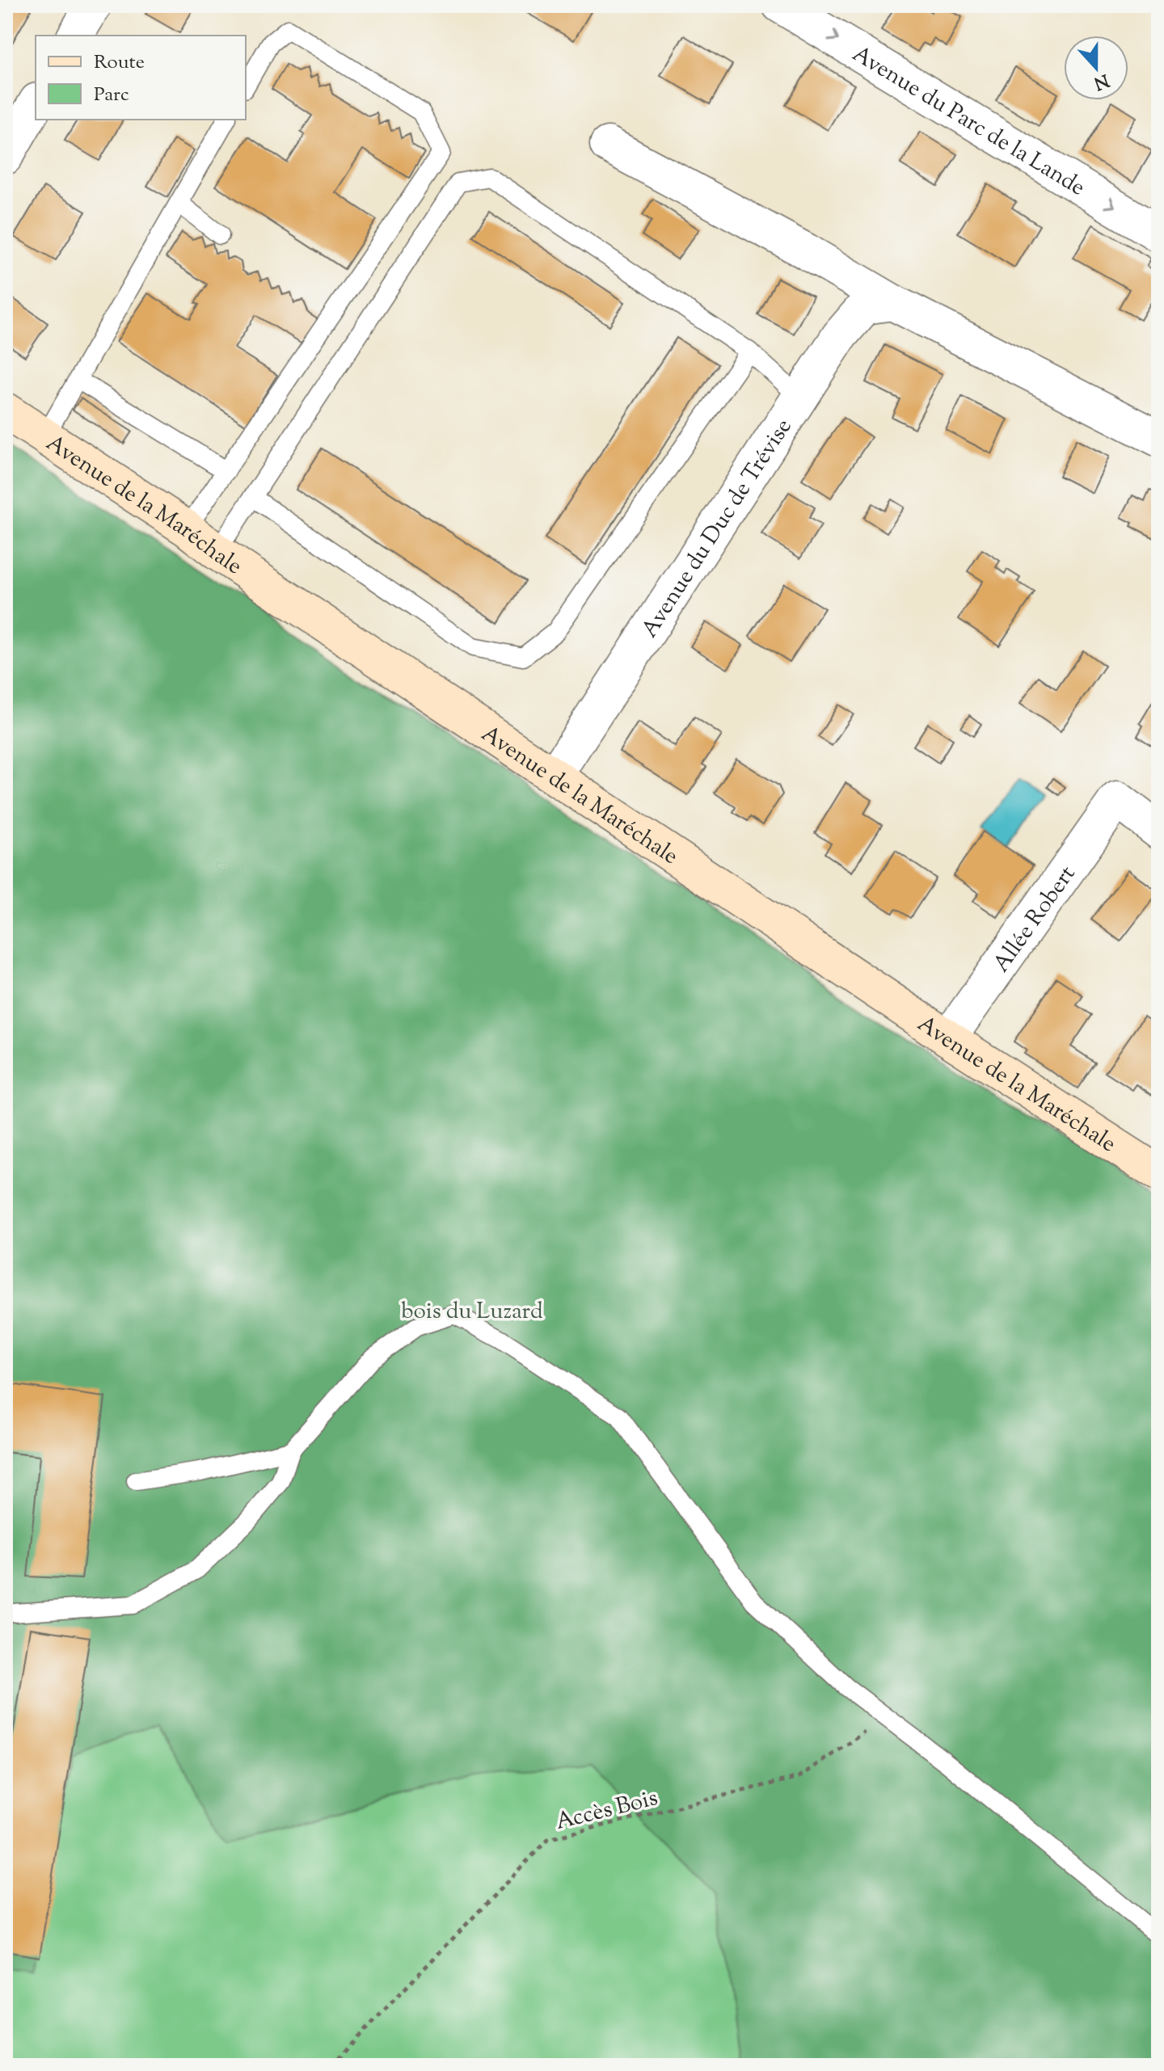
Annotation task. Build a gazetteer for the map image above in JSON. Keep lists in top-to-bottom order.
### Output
{
  "streets": {
    "street": [
      "Avenue du Parc de la Lande",
      "Avenue de la Maréchale",
      "Avenue du Duc de Trévise",
      "Allée Robert"
    ],
    "path": ["Accès Bois"]
  },
  "crossings": [
    ["Avenue de la Maréchale", "Avenue du Duc de Trévise"],
    ["Avenue de la Maréchale", "Allée Robert"]
  ],
  "parks": ["bois du Luzard"],
  "legend": ["Route", "Parc"],
  "north": "bottom"
}
